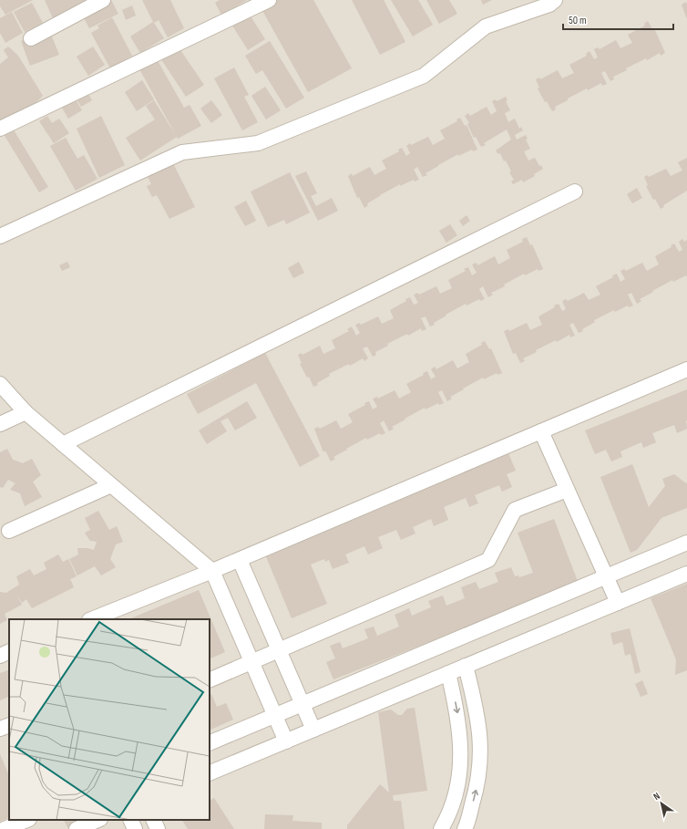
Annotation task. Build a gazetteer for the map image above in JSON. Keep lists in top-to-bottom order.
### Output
{
  "scale_bar": "50 m",
  "north": "top left"
}
